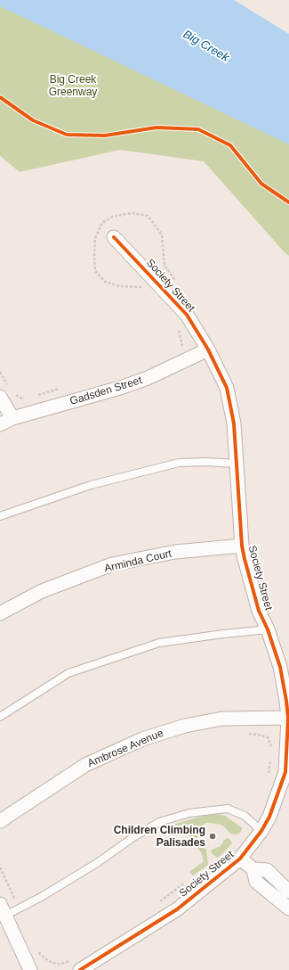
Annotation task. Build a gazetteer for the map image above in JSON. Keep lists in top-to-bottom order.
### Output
{
  "streets": {
    "street": [
      "Society Street",
      "Gadsden Street",
      "Arminda Court",
      "Ambrose Avenue"
    ]
  },
  "crossings": [
    ["Society Street", "Gadsden Street"],
    ["Society Street", "Arminda Court"],
    ["Society Street", "Ambrose Avenue"]
  ],
  "water": ["Big Creek"],
  "parks": ["Big Creek Greenway"],
  "places": ["Children Climbing Palisades"]
}
